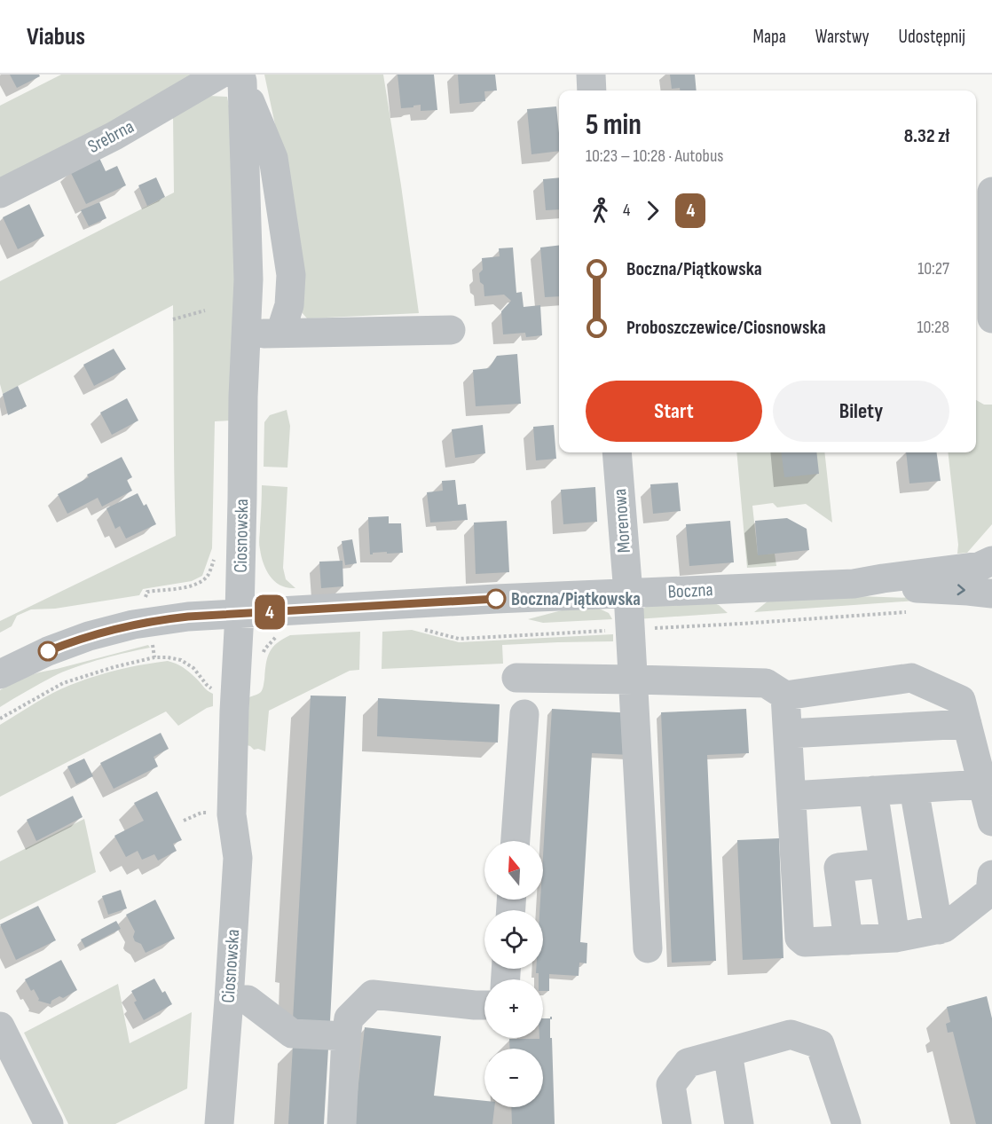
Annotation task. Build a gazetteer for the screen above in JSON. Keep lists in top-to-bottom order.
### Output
{
  "streets": {
    "street": [
      "Srebrna",
      "Morenowa",
      "Ciosnowska",
      "Boczna"
    ]
  },
  "crossings": [
    ["Srebrna", "Ciosnowska"],
    ["Morenowa", "Boczna"],
    ["Ciosnowska", "Boczna"]
  ],
  "places": ["Boczna/Piątkowska"],
  "lines": ["bus line 4"],
  "north": "top",
  "page": {
    "header": "Viabus",
    "nav": ["Mapa", "Warstwy", "Udostępnij"],
    "on_map": "4",
    "heading": ["5 min", "10:23 – 10:28 · Autobus", "8.32 zł"],
    "legs": ["4", "4"],
    "list": [
      {
        "name": "Boczna/Piątkowska",
        "value": "10:27"
      },
      {
        "name": "Proboszczewice/Ciosnowska",
        "value": "10:28"
      }
    ],
    "buttons": ["Start", "Bilety"],
    "map_buttons": ["+", "−"]
  }
}
